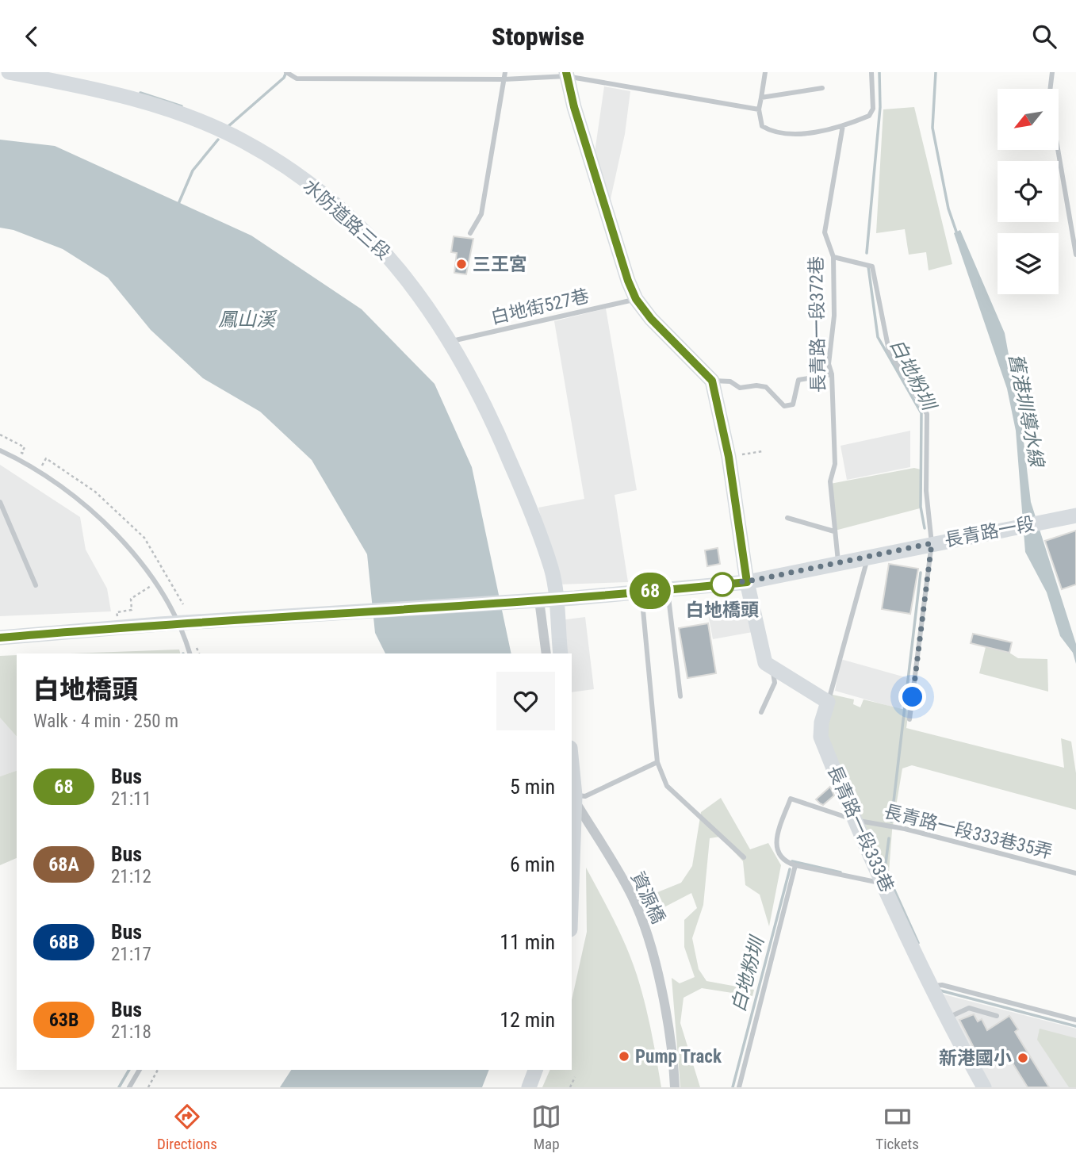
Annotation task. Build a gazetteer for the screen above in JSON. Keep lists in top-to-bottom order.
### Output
{
  "streets": {
    "street": [
      "水防道路三段",
      "長青路一段",
      "長青路一段333巷",
      "資源橋"
    ],
    "lane": ["白地街527巷", "長青路一段372巷", "長青路一段333巷35弄"]
  },
  "crossings": [
    ["水防道路三段", "白地街527巷"],
    ["長青路一段372巷", "長青路一段"],
    ["長青路一段", "長青路一段333巷"],
    ["長青路一段333巷", "長青路一段333巷35弄"]
  ],
  "water": ["鳳山溪", "白地粉圳", "舊港圳導水線"],
  "places": [
    "三王宮",
    "白地橋頭",
    "Pump Track",
    "新港國小"
  ],
  "lines": ["bus line 68"],
  "north": "bottom left",
  "page": {
    "header": "Stopwise",
    "on_map": "68",
    "heading": ["白地橋頭", "Walk · 4 min · 250 m"],
    "list": [
      {
        "mark": "68",
        "name": "Bus",
        "note": "21:11",
        "value": "5 min"
      },
      {
        "mark": "68A",
        "name": "Bus",
        "note": "21:12",
        "value": "6 min"
      },
      {
        "mark": "68B",
        "name": "Bus",
        "note": "21:17",
        "value": "11 min"
      },
      {
        "mark": "63B",
        "name": "Bus",
        "note": "21:18",
        "value": "12 min"
      }
    ],
    "tabs": ["Directions", "Map", "Tickets"]
  }
}
